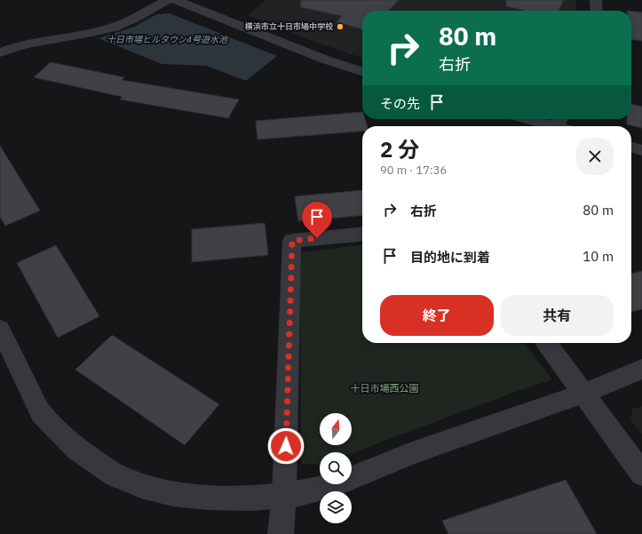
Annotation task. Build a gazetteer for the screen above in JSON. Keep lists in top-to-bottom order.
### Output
{
  "water": ["十日市場ヒルタウン4号遊水池"],
  "parks": ["十日市場西公園"],
  "places": ["横浜市立十日市場中学校"],
  "north": "top",
  "page": {
    "turn": ["80 m", "右折"],
    "then": "その先",
    "heading": ["2 分", "90 m · 17:36"],
    "list": [
      {
        "name": "右折",
        "value": "80 m"
      },
      {
        "name": "目的地に到着",
        "value": "10 m"
      }
    ],
    "buttons": ["終了", "共有"]
  }
}
